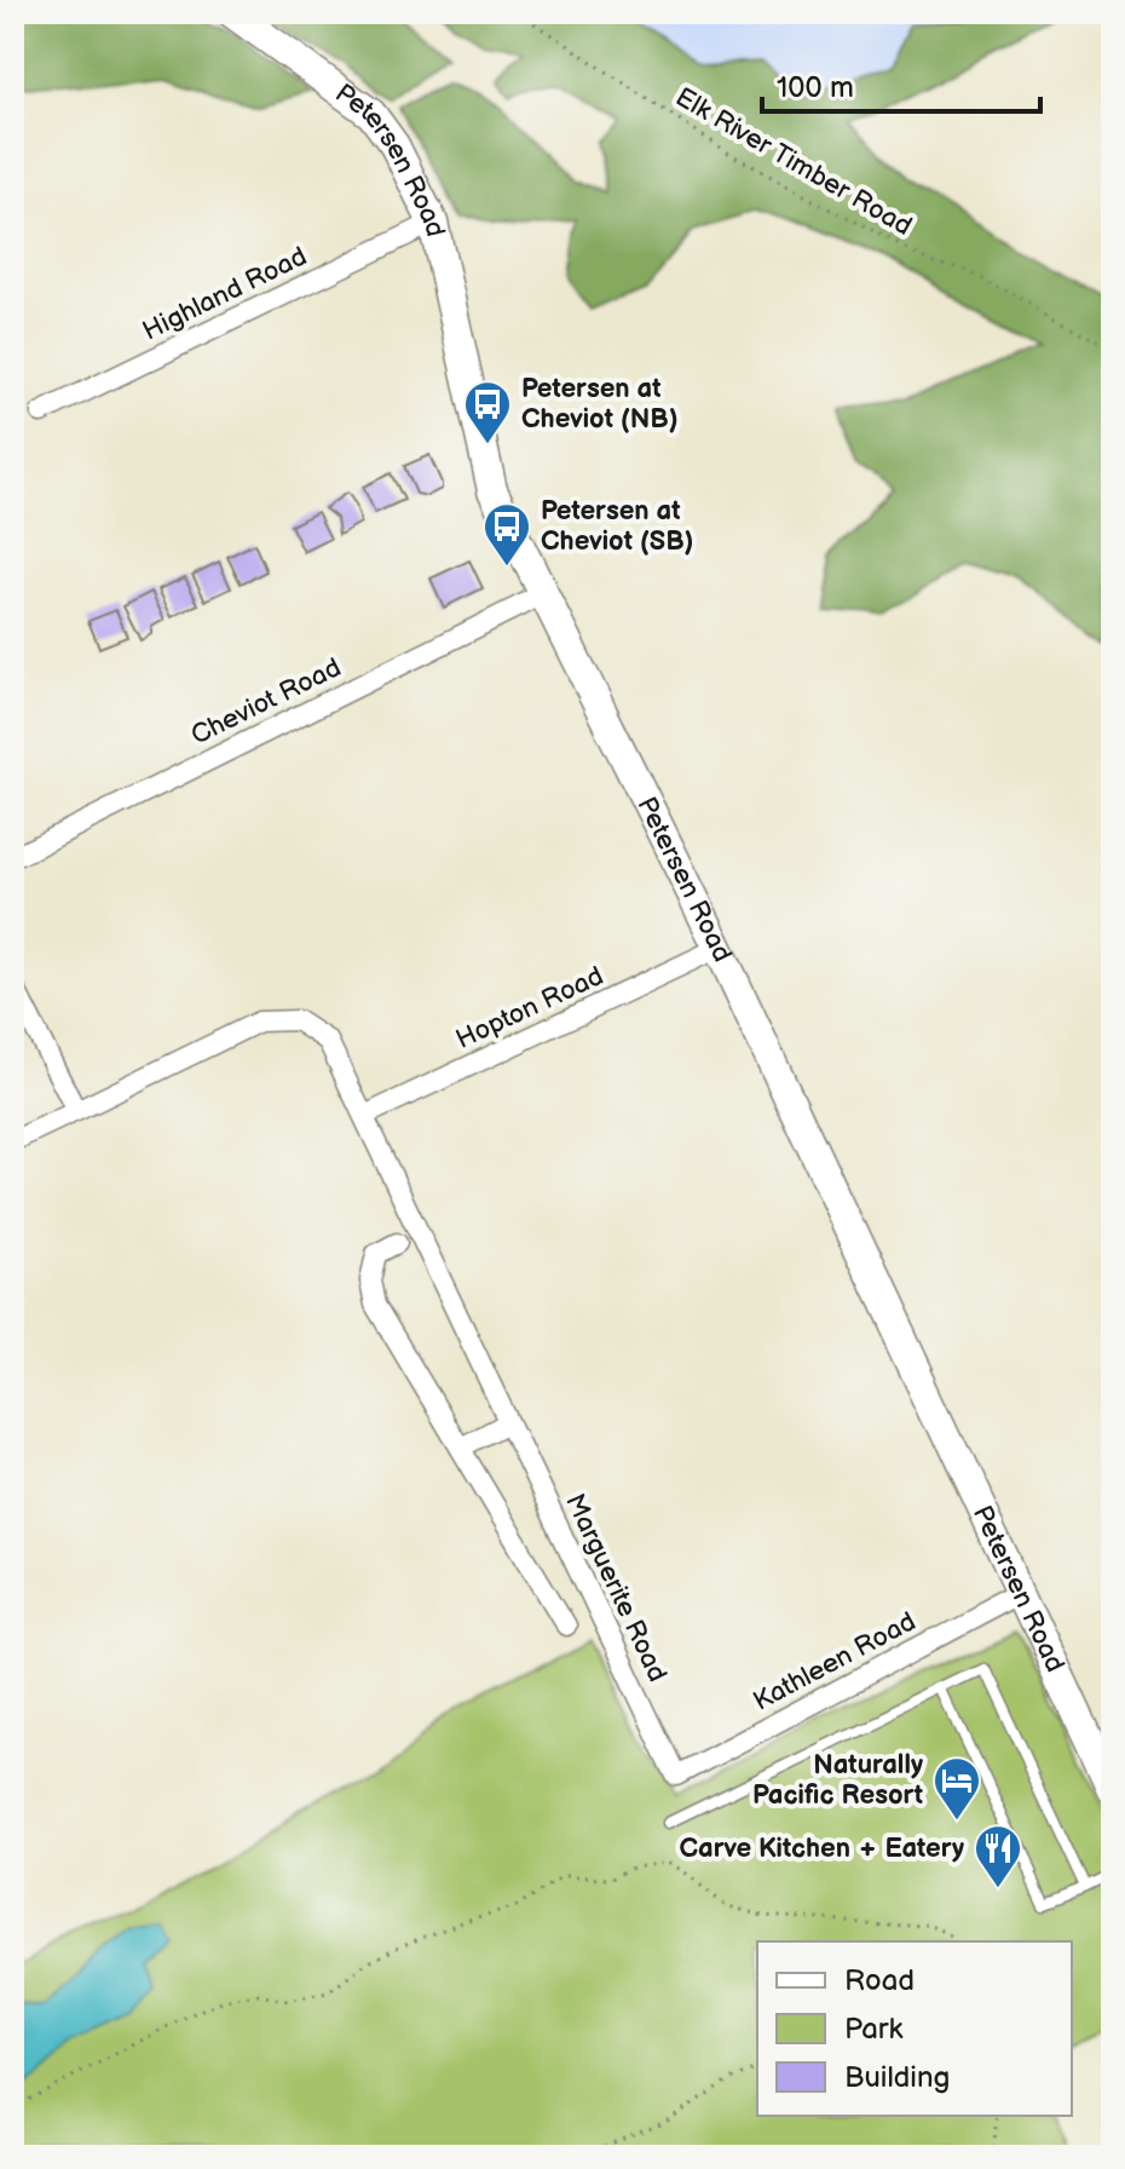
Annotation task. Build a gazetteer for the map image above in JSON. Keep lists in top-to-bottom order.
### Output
{
  "streets": {
    "street": [
      "Petersen Road",
      "Highland Road",
      "Cheviot Road",
      "Hopton Road",
      "Marguerite Road",
      "Kathleen Road"
    ],
    "path": ["Elk River Timber Road"]
  },
  "crossings": [
    ["Petersen Road", "Highland Road"],
    ["Petersen Road", "Cheviot Road"],
    ["Petersen Road", "Hopton Road"],
    ["Petersen Road", "Kathleen Road"],
    ["Hopton Road", "Marguerite Road"],
    ["Marguerite Road", "Kathleen Road"]
  ],
  "places": {
    "bus stop": ["Petersen at Cheviot (NB)", "Petersen at Cheviot (SB)"],
    "hotel": ["Naturally Pacific Resort"],
    "restaurant": ["Carve Kitchen + Eatery"]
  },
  "legend": ["Road", "Park", "Building"],
  "scale_bar": "100 m"
}
